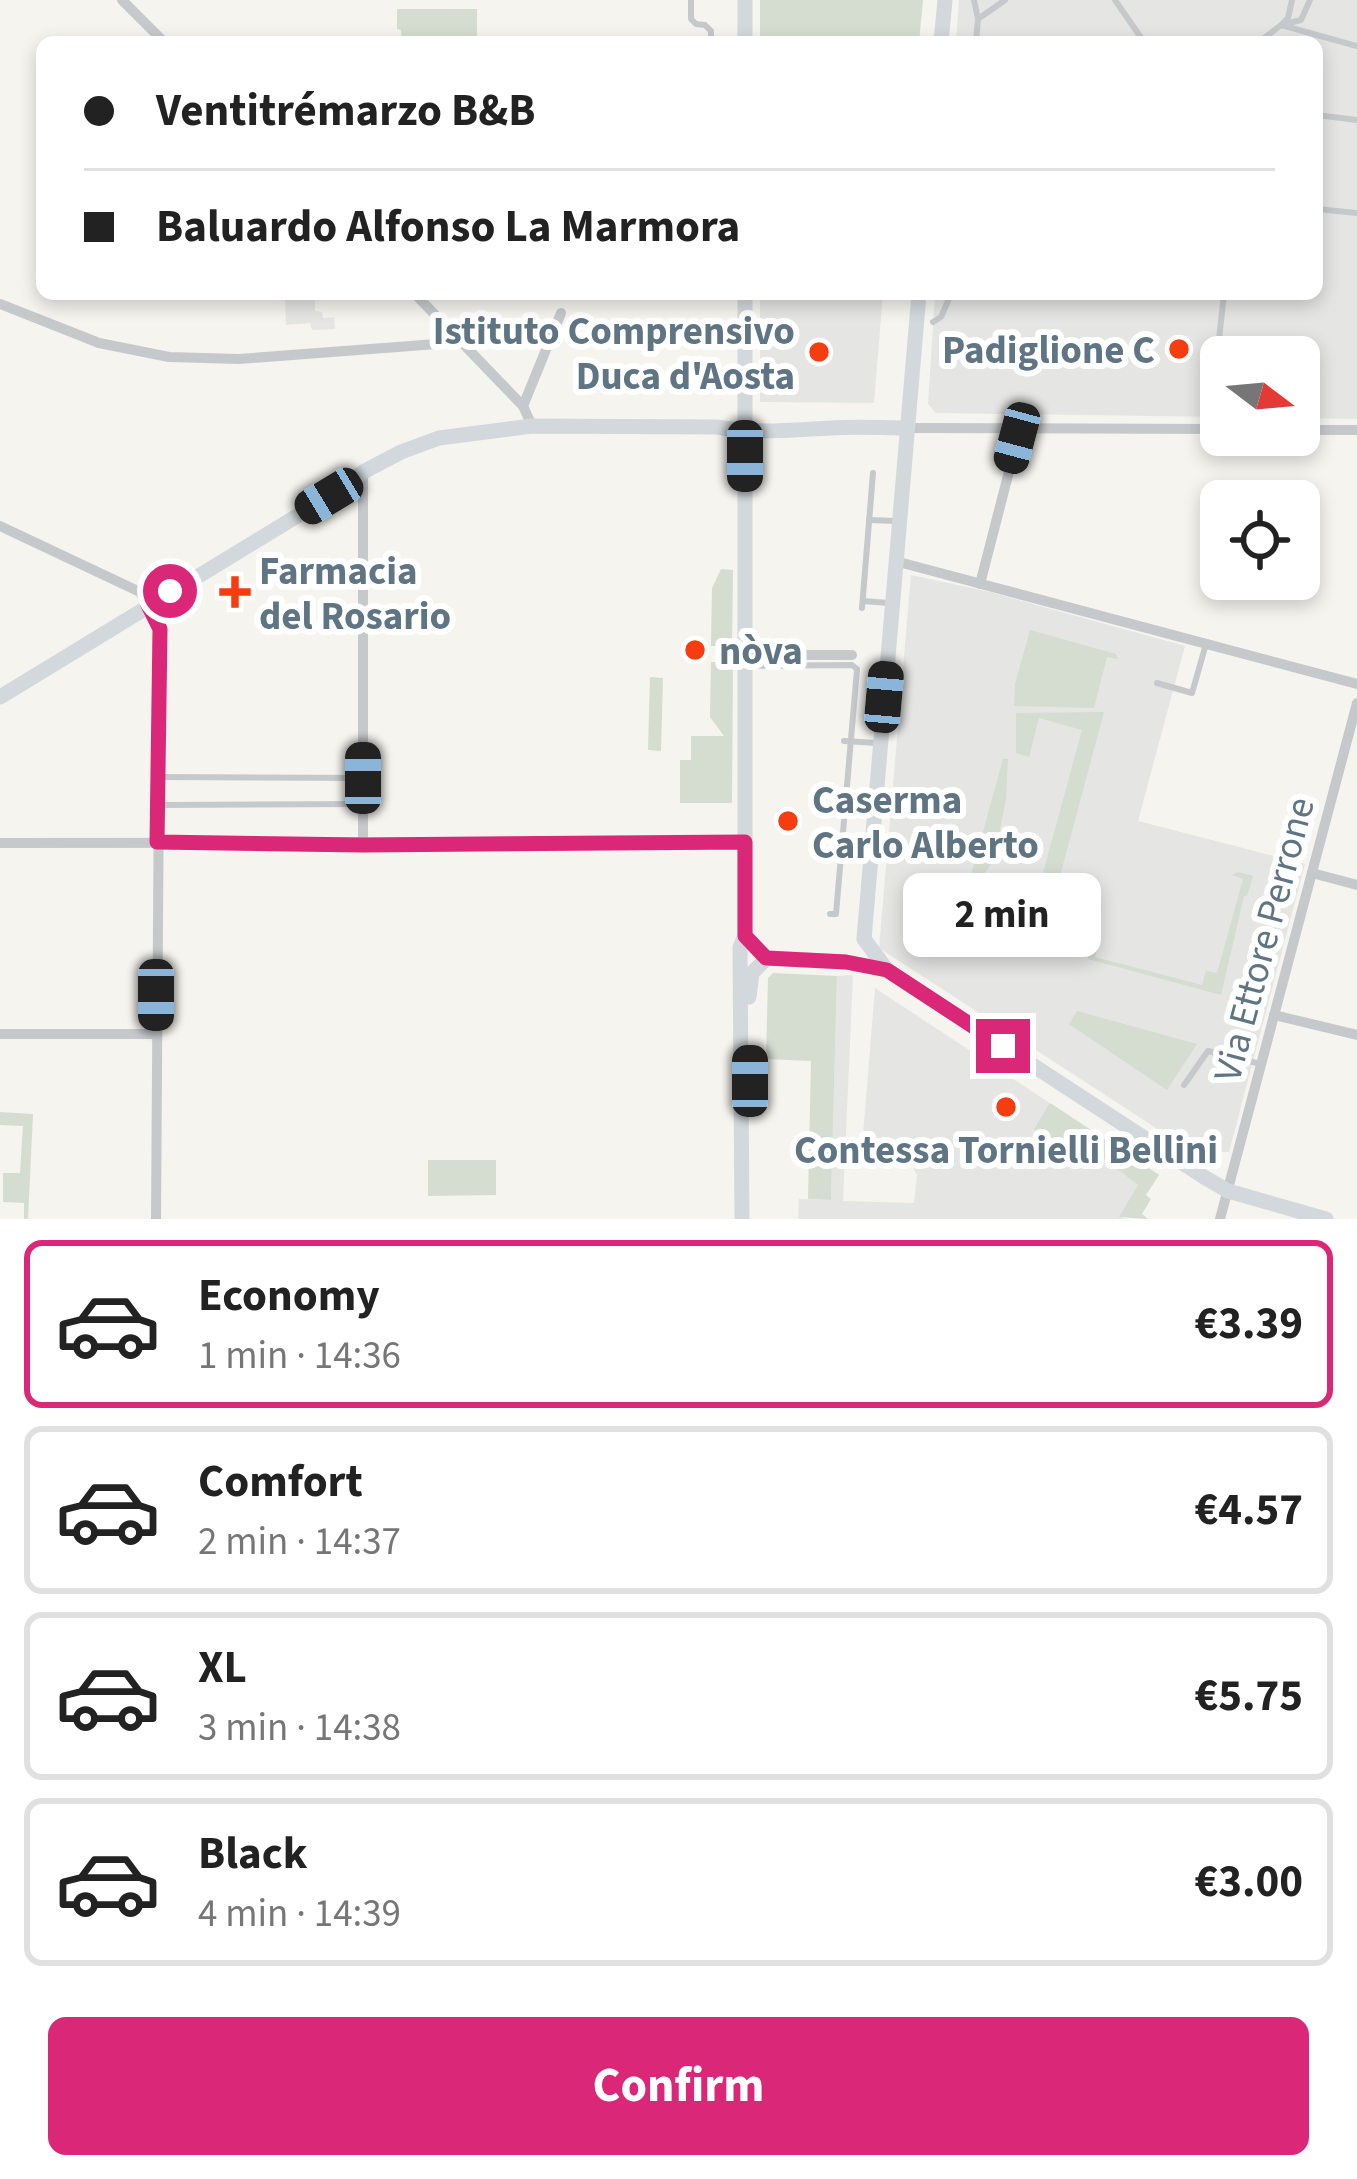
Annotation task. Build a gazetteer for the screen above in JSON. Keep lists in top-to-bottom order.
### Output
{
  "streets": {
    "street": ["Via Ettore Perrone"]
  },
  "places": {
    "other": [
      "Padiglione C",
      "Istituto Comprensivo Duca d'Aosta",
      "nòva",
      "Caserma Carlo Alberto",
      "Contessa Tornielli Bellini"
    ],
    "health": ["Farmacia del Rosario"]
  },
  "north": "right",
  "page": {
    "banner": ["Ventitrémarzo B&B", "Baluardo Alfonso La Marmora"],
    "bubble": "2 min",
    "list": [
      {
        "name": "Economy",
        "note": "1 min · 14:36",
        "value": "€3.39"
      },
      {
        "name": "Comfort",
        "note": "2 min · 14:37",
        "value": "€4.57"
      },
      {
        "name": "XL",
        "note": "3 min · 14:38",
        "value": "€5.75"
      },
      {
        "name": "Black",
        "note": "4 min · 14:39",
        "value": "€3.00"
      }
    ],
    "buttons": "Confirm"
  }
}
